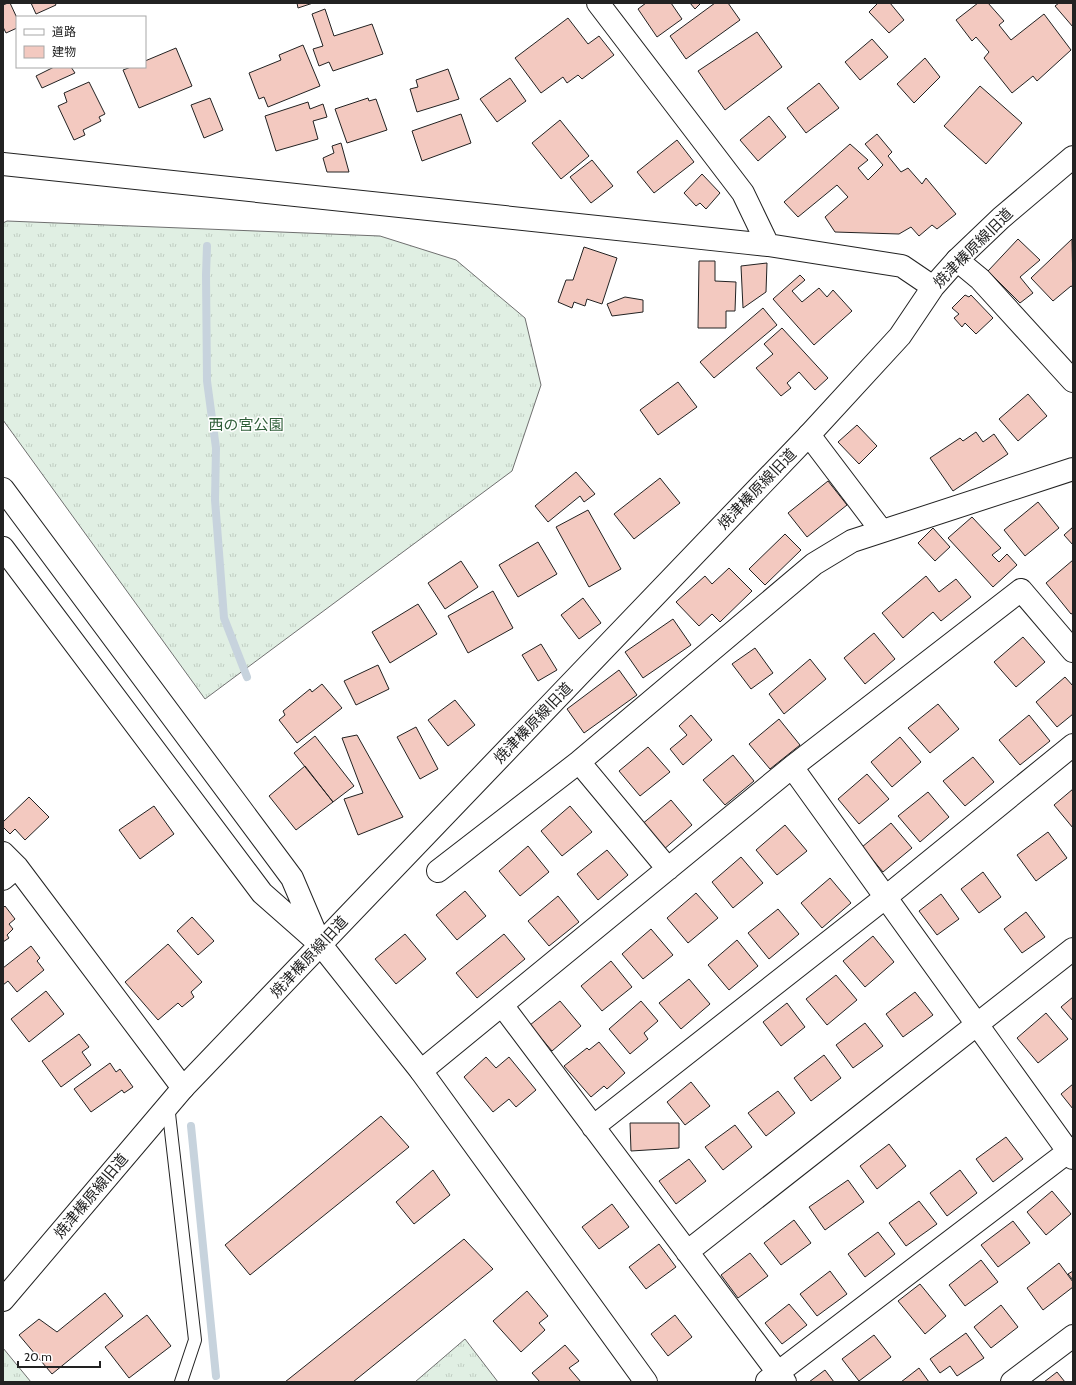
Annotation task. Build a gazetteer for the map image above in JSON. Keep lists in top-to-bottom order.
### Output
{
  "streets": {
    "street": ["焼津榛原線旧道"]
  },
  "parks": ["西の宮公園"],
  "legend": ["道路", "建物"],
  "scale_bar": "20 m"
}
